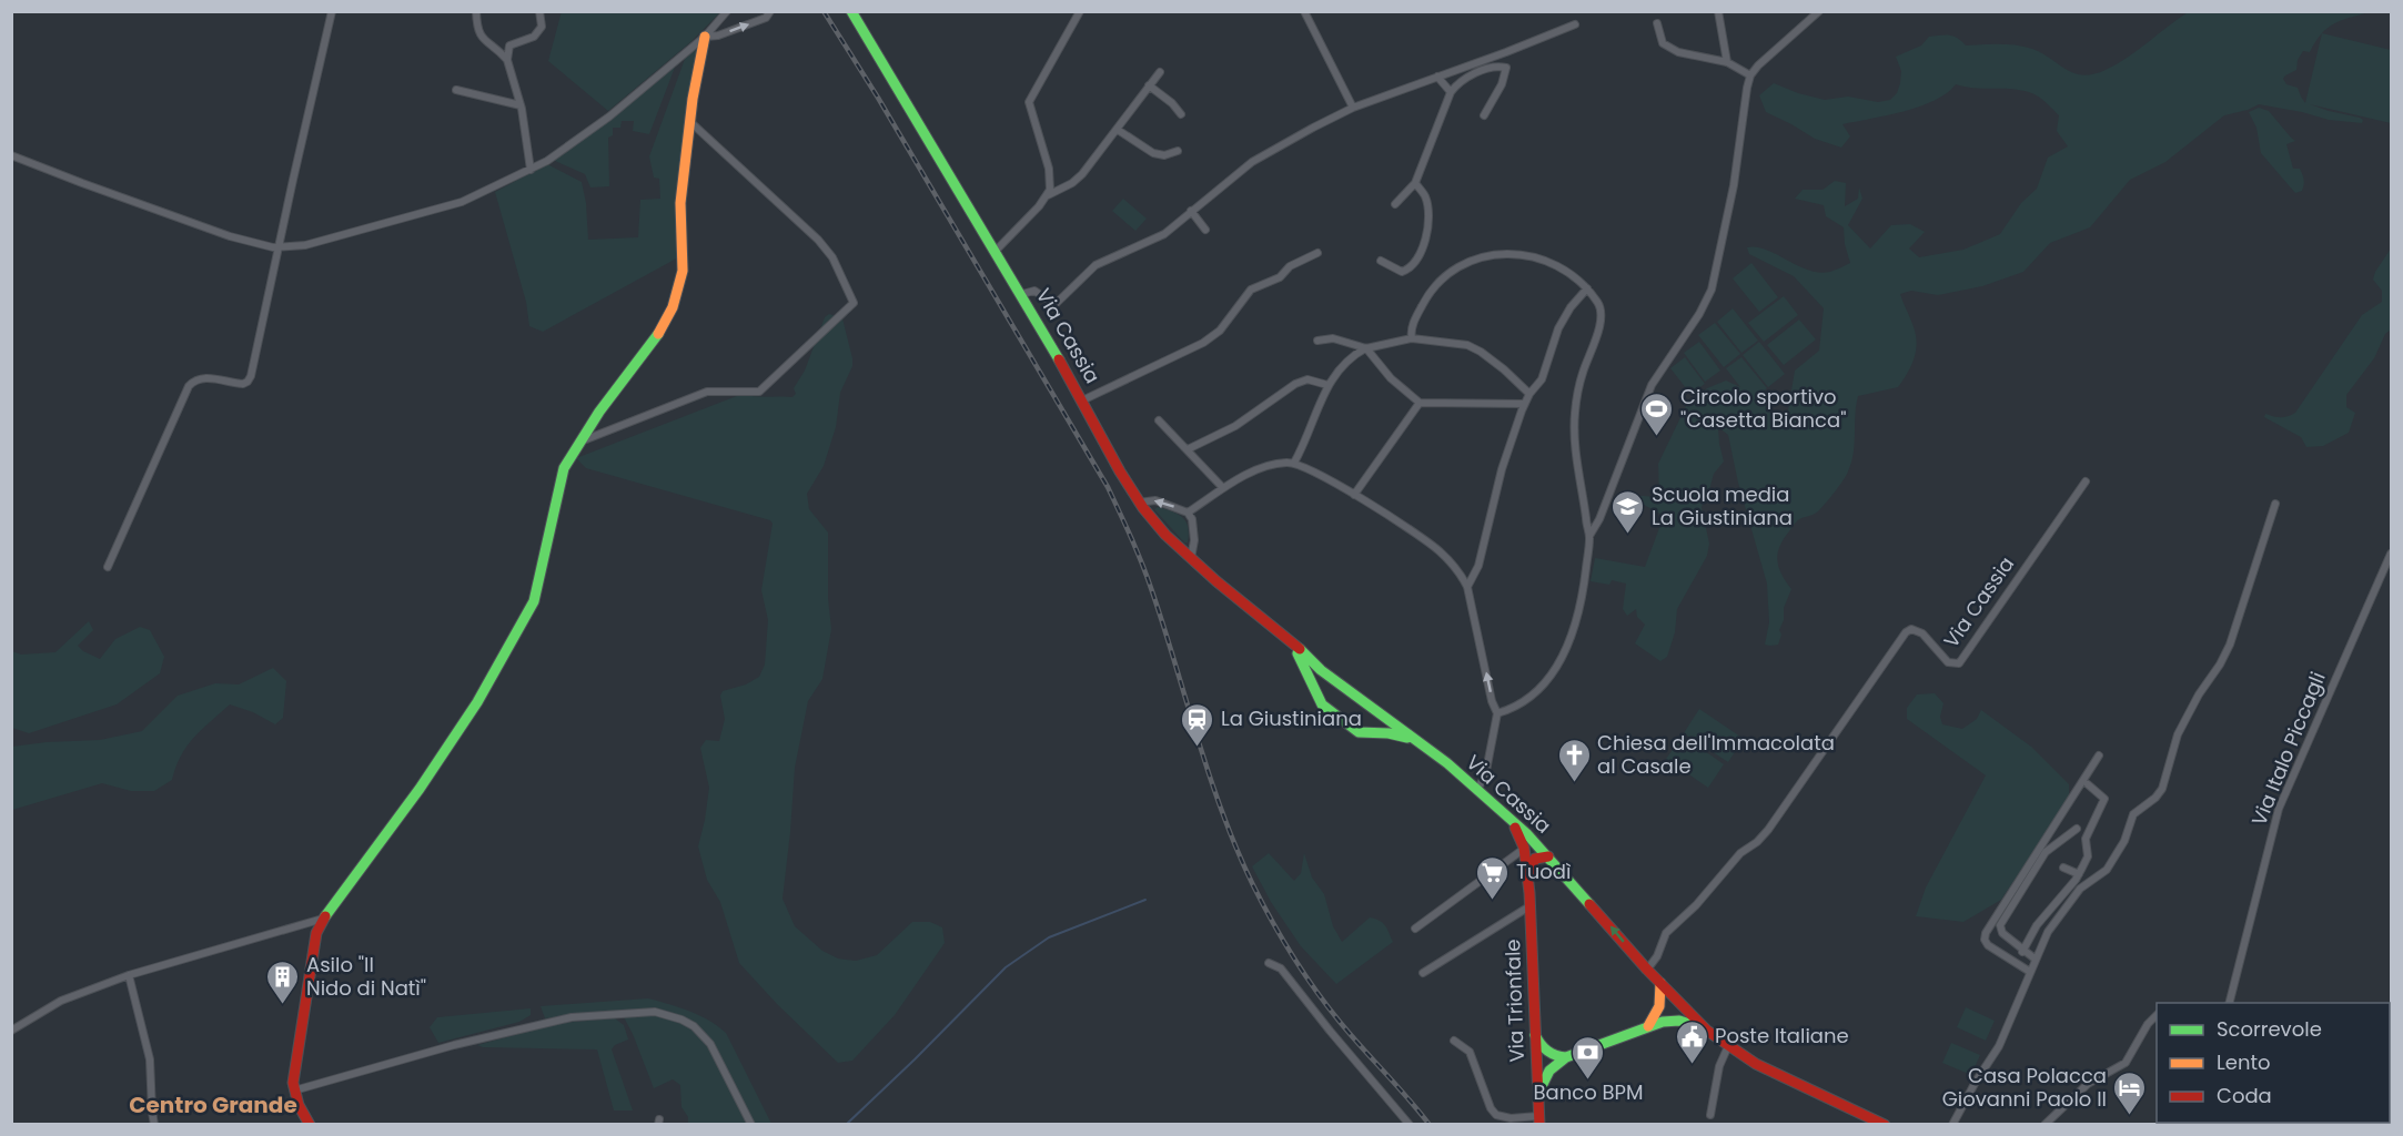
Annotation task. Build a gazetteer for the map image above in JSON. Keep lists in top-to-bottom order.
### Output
{
  "streets": {
    "main road": ["Via Cassia", "Via Trionfale"],
    "street": ["Via Italo Piccagli"]
  },
  "crossings": [
    ["Via Cassia", "Via Trionfale"]
  ],
  "districts": ["Centro Grande"],
  "places": {
    "sports": ["Circolo sportivo \"Casetta Bianca\""],
    "school or university": ["Scuola media La Giustiniana"],
    "station": ["La Giustiniana"],
    "church": ["Chiesa dell'Immacolata al Casale"],
    "supermarket": ["Tuodì"],
    "building": ["Asilo \"Il Nido di Natì\""],
    "public building": ["Poste Italiane"],
    "bank": ["Banco BPM"],
    "hotel": ["Casa Polacca Giovanni Paolo II"]
  },
  "legend": ["Scorrevole", "Lento", "Coda"]
}
